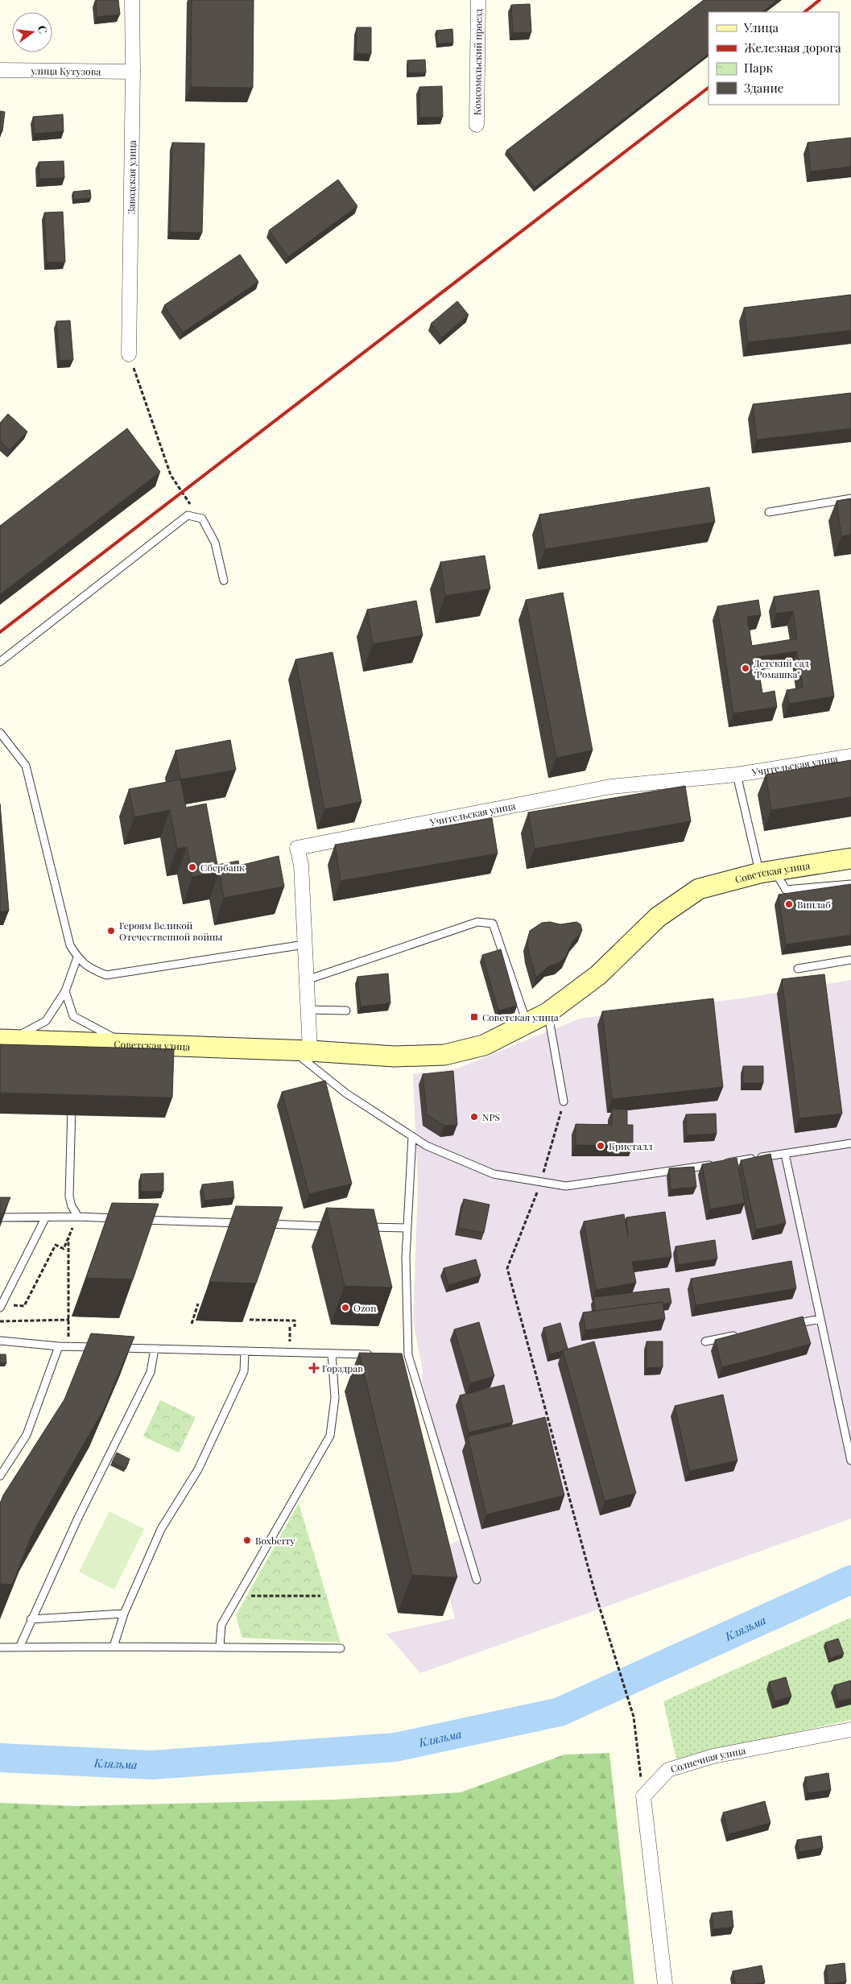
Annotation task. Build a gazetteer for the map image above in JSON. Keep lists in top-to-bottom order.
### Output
{
  "streets": {
    "main road": ["Советская улица"],
    "street": [
      "Комсомольский проезд",
      "улица Кутузова",
      "Заводская улица",
      "Учительская улица",
      "Солнечная улица"
    ]
  },
  "crossings": [
    ["улица Кутузова", "Заводская улица"],
    ["Учительская улица", "Советская улица"]
  ],
  "water": ["Клязьма"],
  "places": {
    "other": [
      "Детский сад \"Ромашка\"",
      "Сбербанк",
      "Винлаб",
      "Героям Великой Отечественной войны",
      "NPS",
      "Кристалл",
      "Ozon",
      "Boxberry"
    ],
    "transit": ["Советская улица"],
    "health": ["Горздрав"]
  },
  "legend": [
    "Улица",
    "Железная дорога",
    "Парк",
    "Здание"
  ],
  "north": "right"
}
